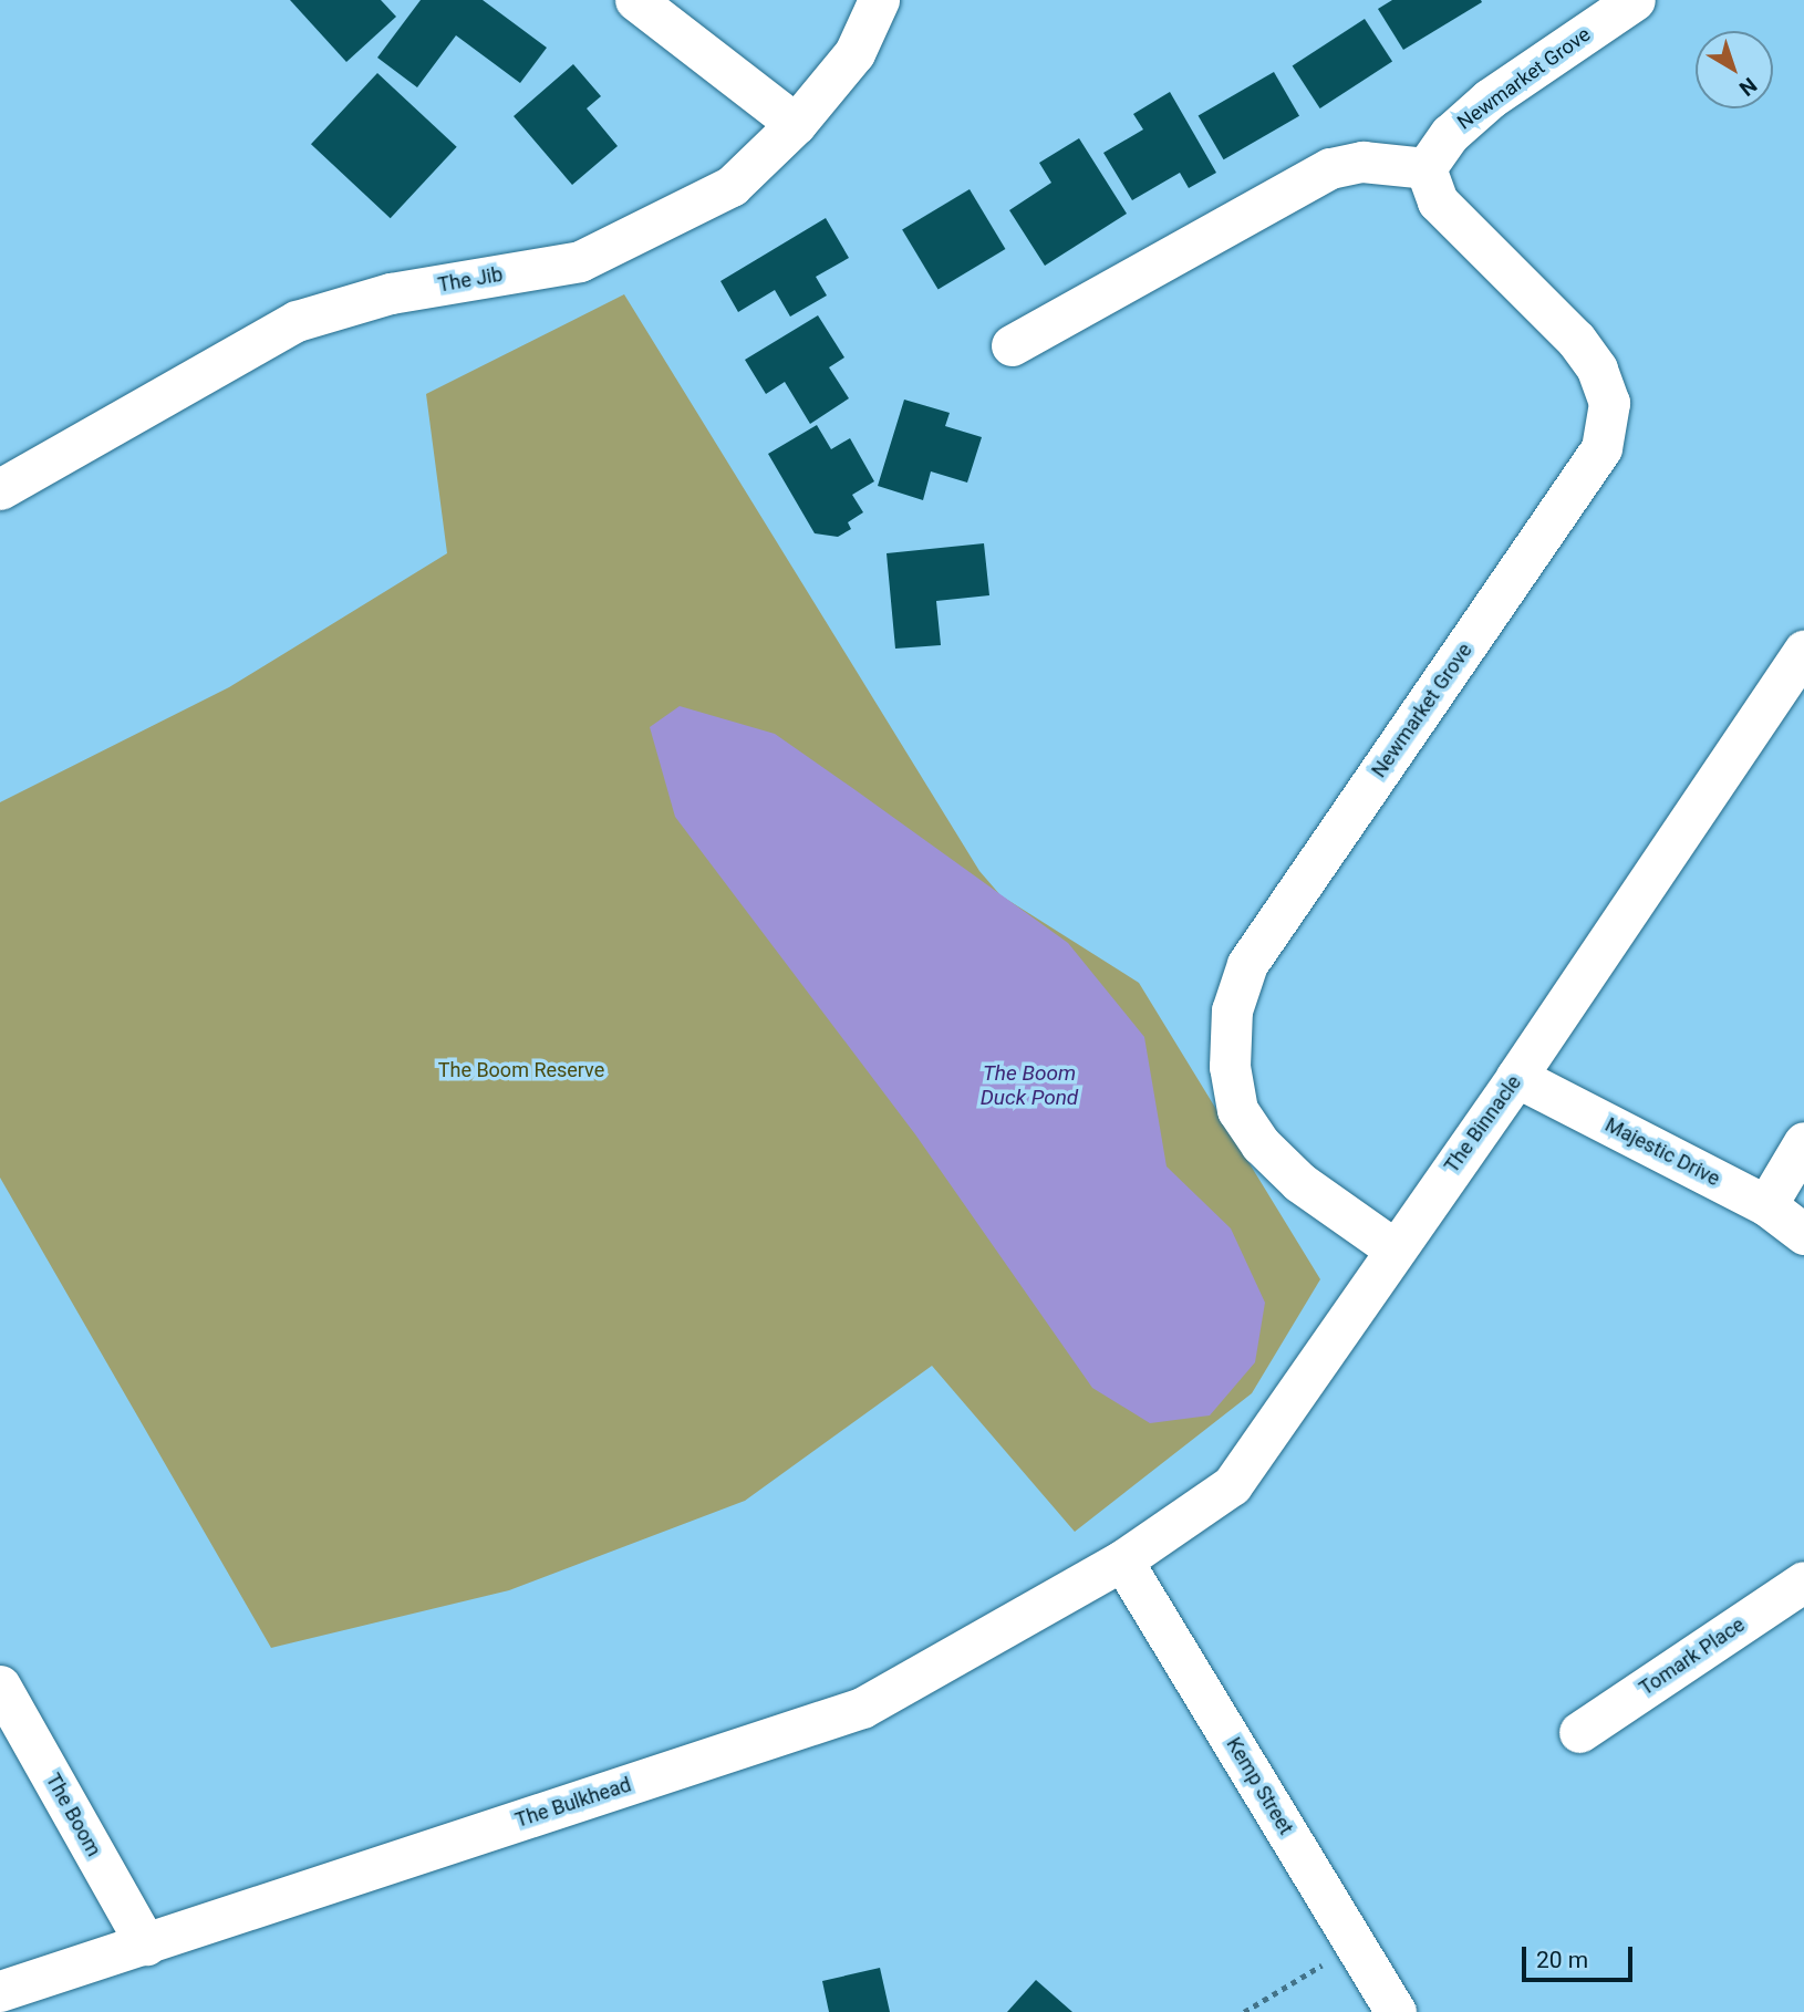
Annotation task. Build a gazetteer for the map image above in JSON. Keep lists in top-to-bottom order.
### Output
{
  "streets": {
    "street": [
      "Newmarket Grove",
      "The Jib",
      "The Binnacle",
      "Majestic Drive",
      "Tomark Place",
      "Kemp Street",
      "The Bulkhead",
      "The Boom"
    ]
  },
  "crossings": [
    ["Newmarket Grove", "The Binnacle"],
    ["The Binnacle", "Majestic Drive"],
    ["The Binnacle", "Kemp Street"],
    ["The Binnacle", "The Bulkhead"],
    ["Kemp Street", "The Bulkhead"],
    ["The Bulkhead", "The Boom"]
  ],
  "water": ["The Boom Duck Pond"],
  "parks": ["The Boom Reserve"],
  "scale_bar": "20 m",
  "north": "bottom right"
}
